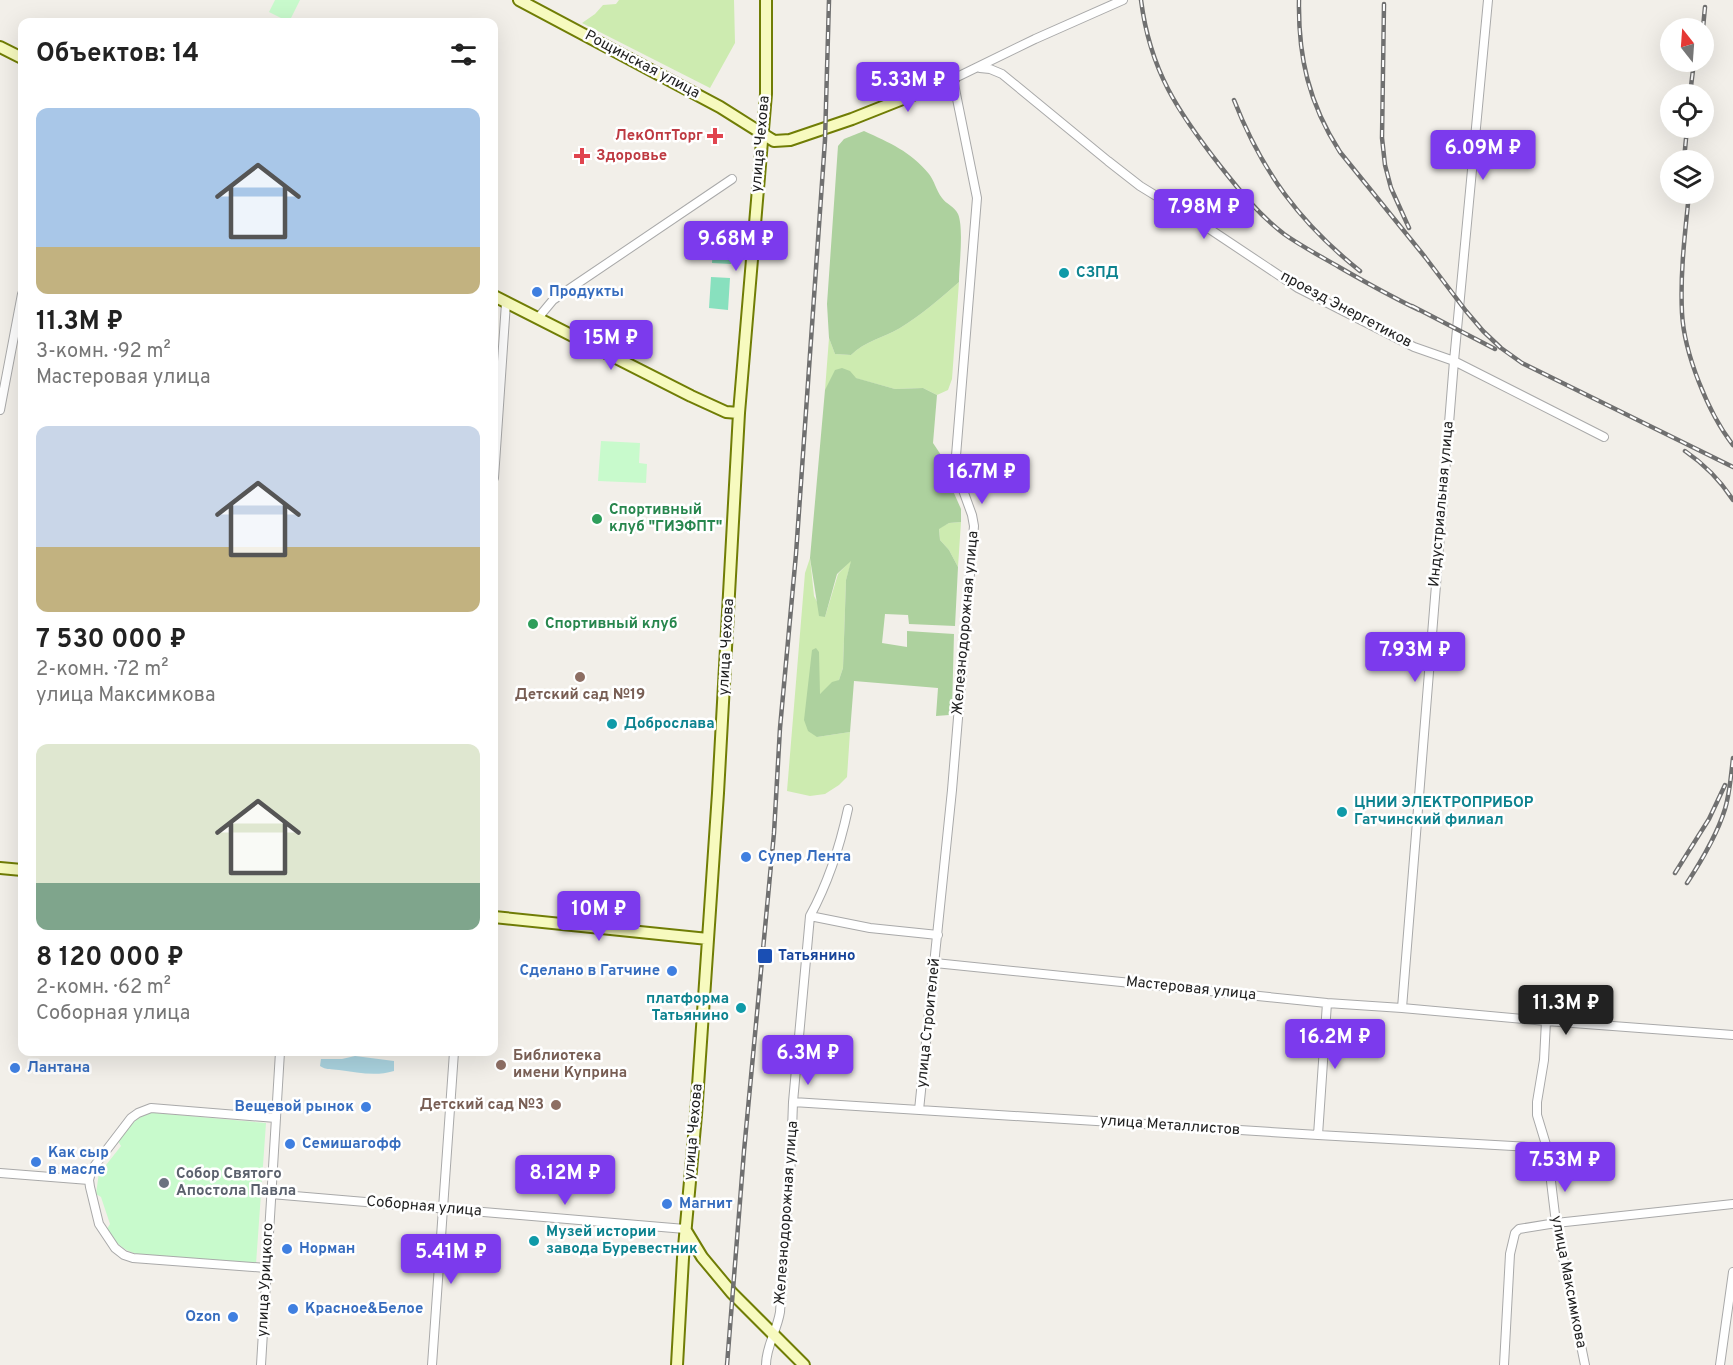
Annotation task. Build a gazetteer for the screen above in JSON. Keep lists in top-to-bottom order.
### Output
{
  "streets": {
    "street": [
      "Рощинская улица",
      "улица Чехова",
      "проезд Энергетиков",
      "Индустриальная улица",
      "Железнодорожная улица",
      "Мастеровая улица",
      "улица Строителей",
      "улица Металлистов",
      "Соборная улица",
      "улица Урицкого",
      "улица Максимкова"
    ]
  },
  "crossings": [
    ["Рощинская улица", "улица Чехова"],
    ["улица Чехова", "Соборная улица"],
    ["проезд Энергетиков", "Индустриальная улица"],
    ["Индустриальная улица", "Мастеровая улица"],
    ["Железнодорожная улица", "улица Строителей"],
    ["Железнодорожная улица", "улица Металлистов"],
    ["Мастеровая улица", "улица Строителей"],
    ["Мастеровая улица", "улица Максимкова"],
    ["улица Строителей", "улица Металлистов"],
    ["улица Металлистов", "улица Максимкова"],
    ["Соборная улица", "улица Урицкого"]
  ],
  "places": {
    "health": ["ЛекОптТорг", "Здоровье"],
    "other": [
      "СЗПД",
      "Продукты",
      "Спортивный клуб \"ГИЭФПТ\"",
      "Спортивный клуб",
      "Детский сад №19",
      "Доброслава",
      "ЦНИИ ЭЛЕКТРОПРИБОР Гатчинский филиал",
      "Супер Лента",
      "Сделано в Гатчине",
      "платформа Татьянино",
      "Библиотека имени Куприна",
      "Лантана",
      "Детский сад №3",
      "Вещевой рынок",
      "Семишагофф",
      "Как сыр в масле",
      "Собор Святого Апостола Павла",
      "Магнит",
      "Музей истории завода Буревестник",
      "Норман",
      "Красное&Белое",
      "Ozon"
    ],
    "transit": ["Татьянино"]
  },
  "north": "top",
  "page": {
    "heading": "Объектов: 14",
    "price": [
      "5.33M ₽",
      "6.09M ₽",
      "7.98M ₽",
      "9.68M ₽",
      "15M ₽",
      "16.7M ₽",
      "7.93M ₽",
      "10M ₽",
      "11.3M ₽",
      "16.2M ₽",
      "6.3M ₽",
      "7.53M ₽",
      "8.12M ₽",
      "5.41M ₽"
    ],
    "list": [
      {
        "name": "11.3M ₽",
        "note": "3-комн. · 92 m² · Мастеровая улица"
      },
      {
        "name": "7 530 000 ₽",
        "note": "2-комн. · 72 m² · улица Максимкова"
      },
      {
        "name": "8 120 000 ₽",
        "note": "2-комн. · 62 m² · Соборная улица"
      }
    ]
  }
}
